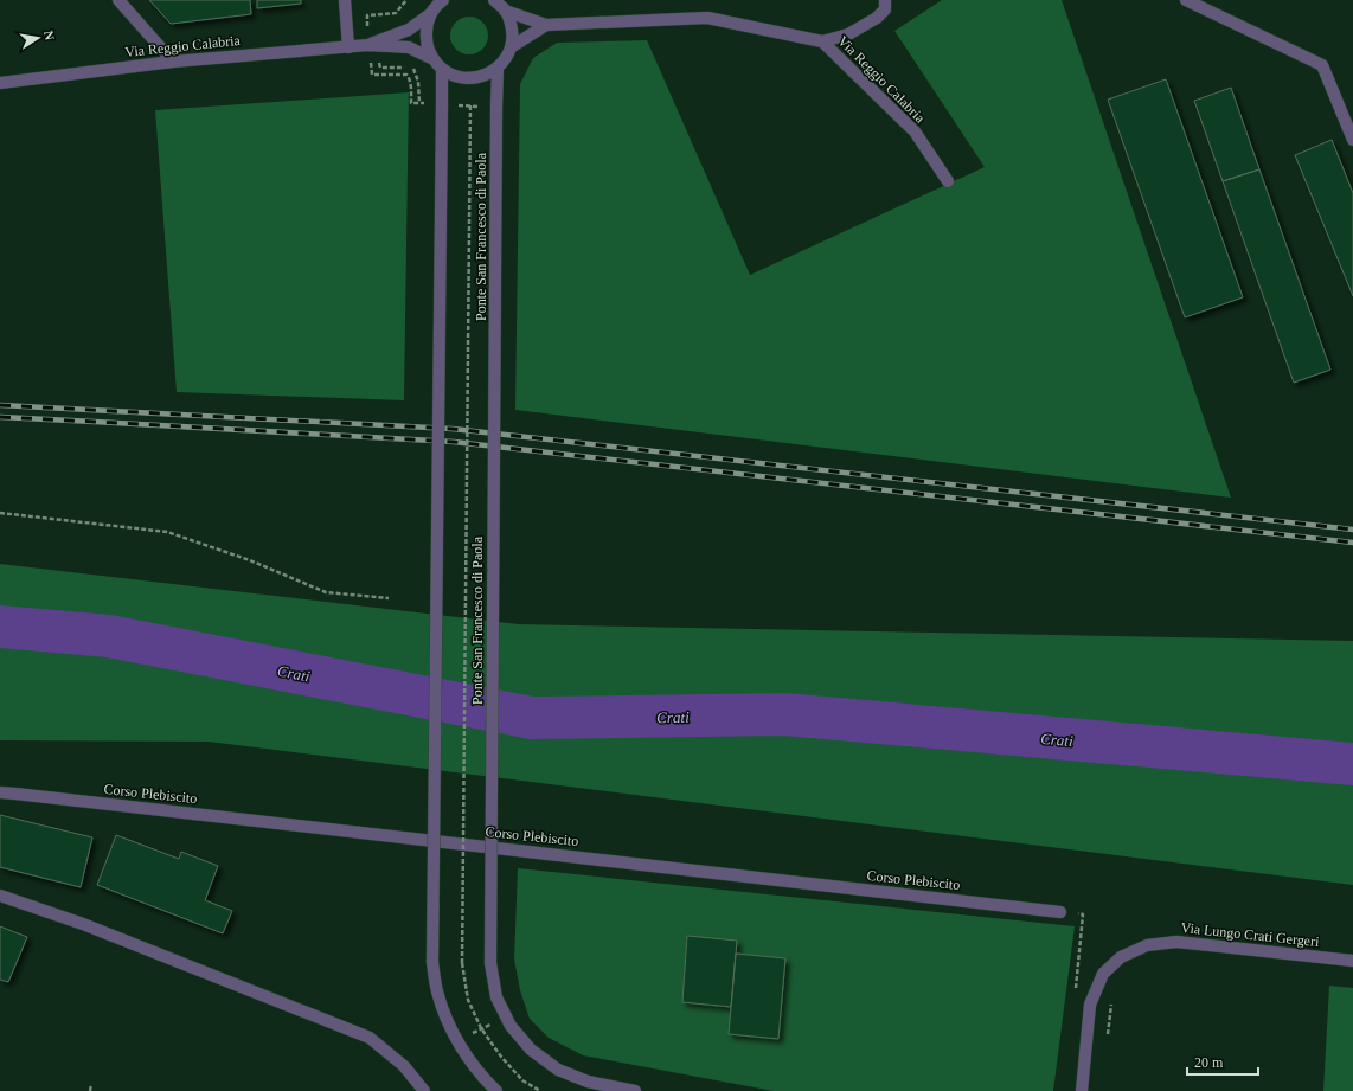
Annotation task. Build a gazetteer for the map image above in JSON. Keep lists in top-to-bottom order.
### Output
{
  "streets": {
    "street": [
      "Via Reggio Calabria",
      "Ponte San Francesco di Paola",
      "Corso Plebiscito",
      "Via Lungo Crati Gergeri"
    ]
  },
  "crossings": [
    ["Via Reggio Calabria", "Ponte San Francesco di Paola"]
  ],
  "water": ["Crati"],
  "scale_bar": "20 m",
  "north": "right"
}
